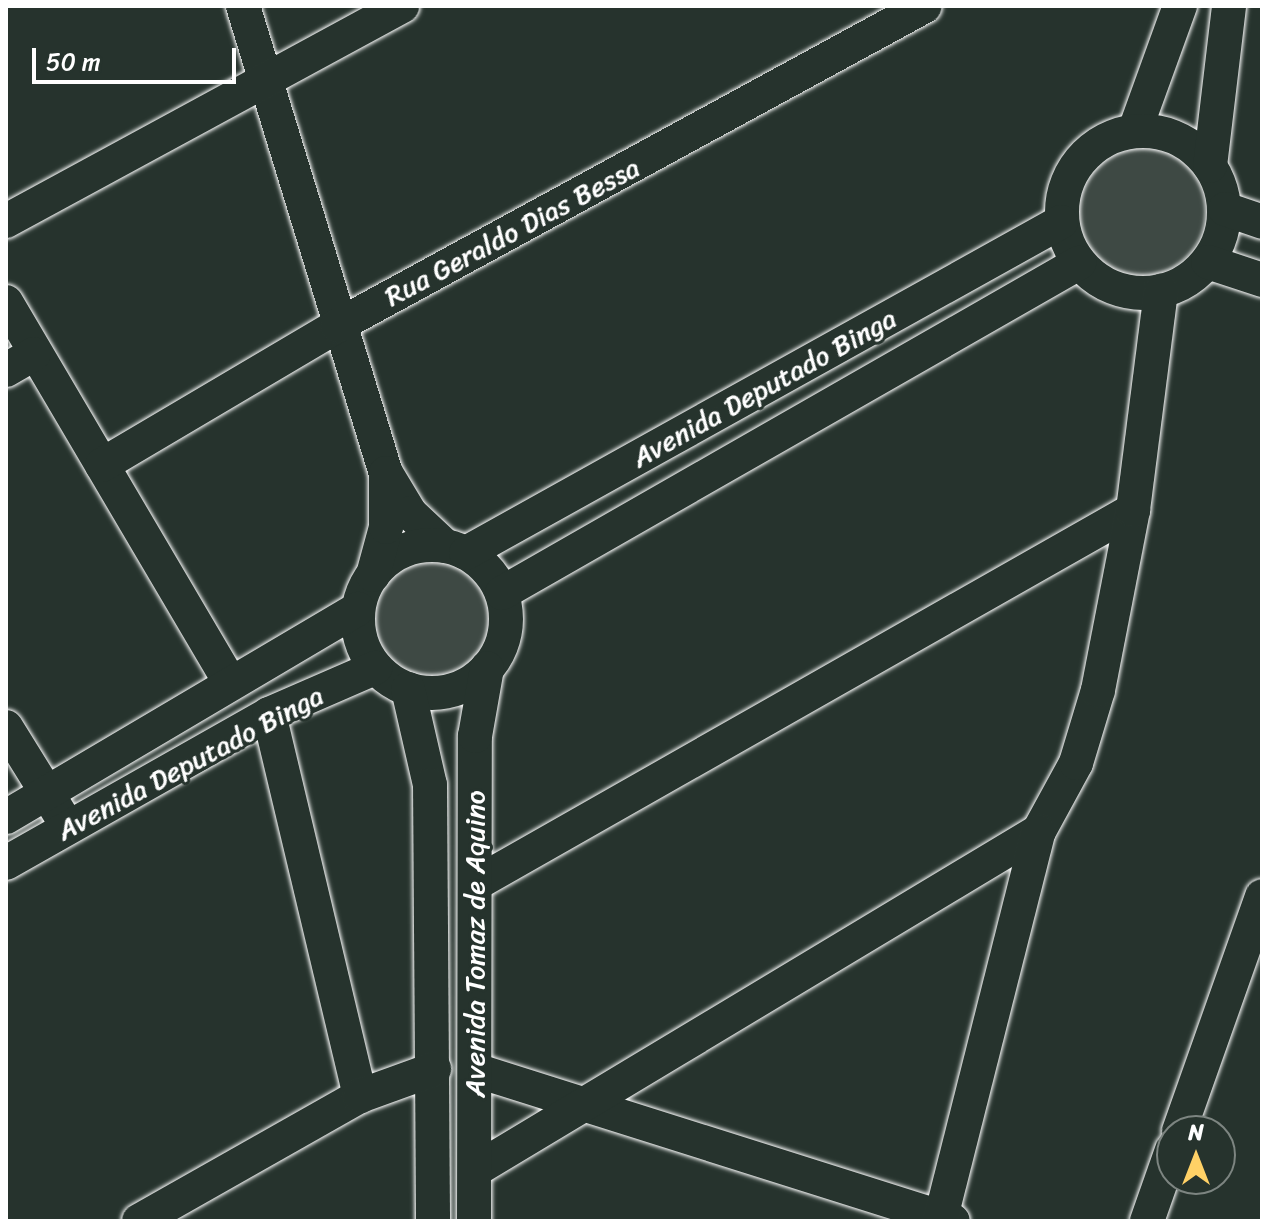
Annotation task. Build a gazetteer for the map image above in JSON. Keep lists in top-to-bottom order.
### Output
{
  "streets": {
    "street": ["Rua Geraldo Dias Bessa", "Avenida Deputado Binga", "Avenida Tomaz de Aquino"]
  },
  "crossings": [
    ["Avenida Deputado Binga", "Avenida Tomaz de Aquino"]
  ],
  "scale_bar": "50 m",
  "north": "top"
}
